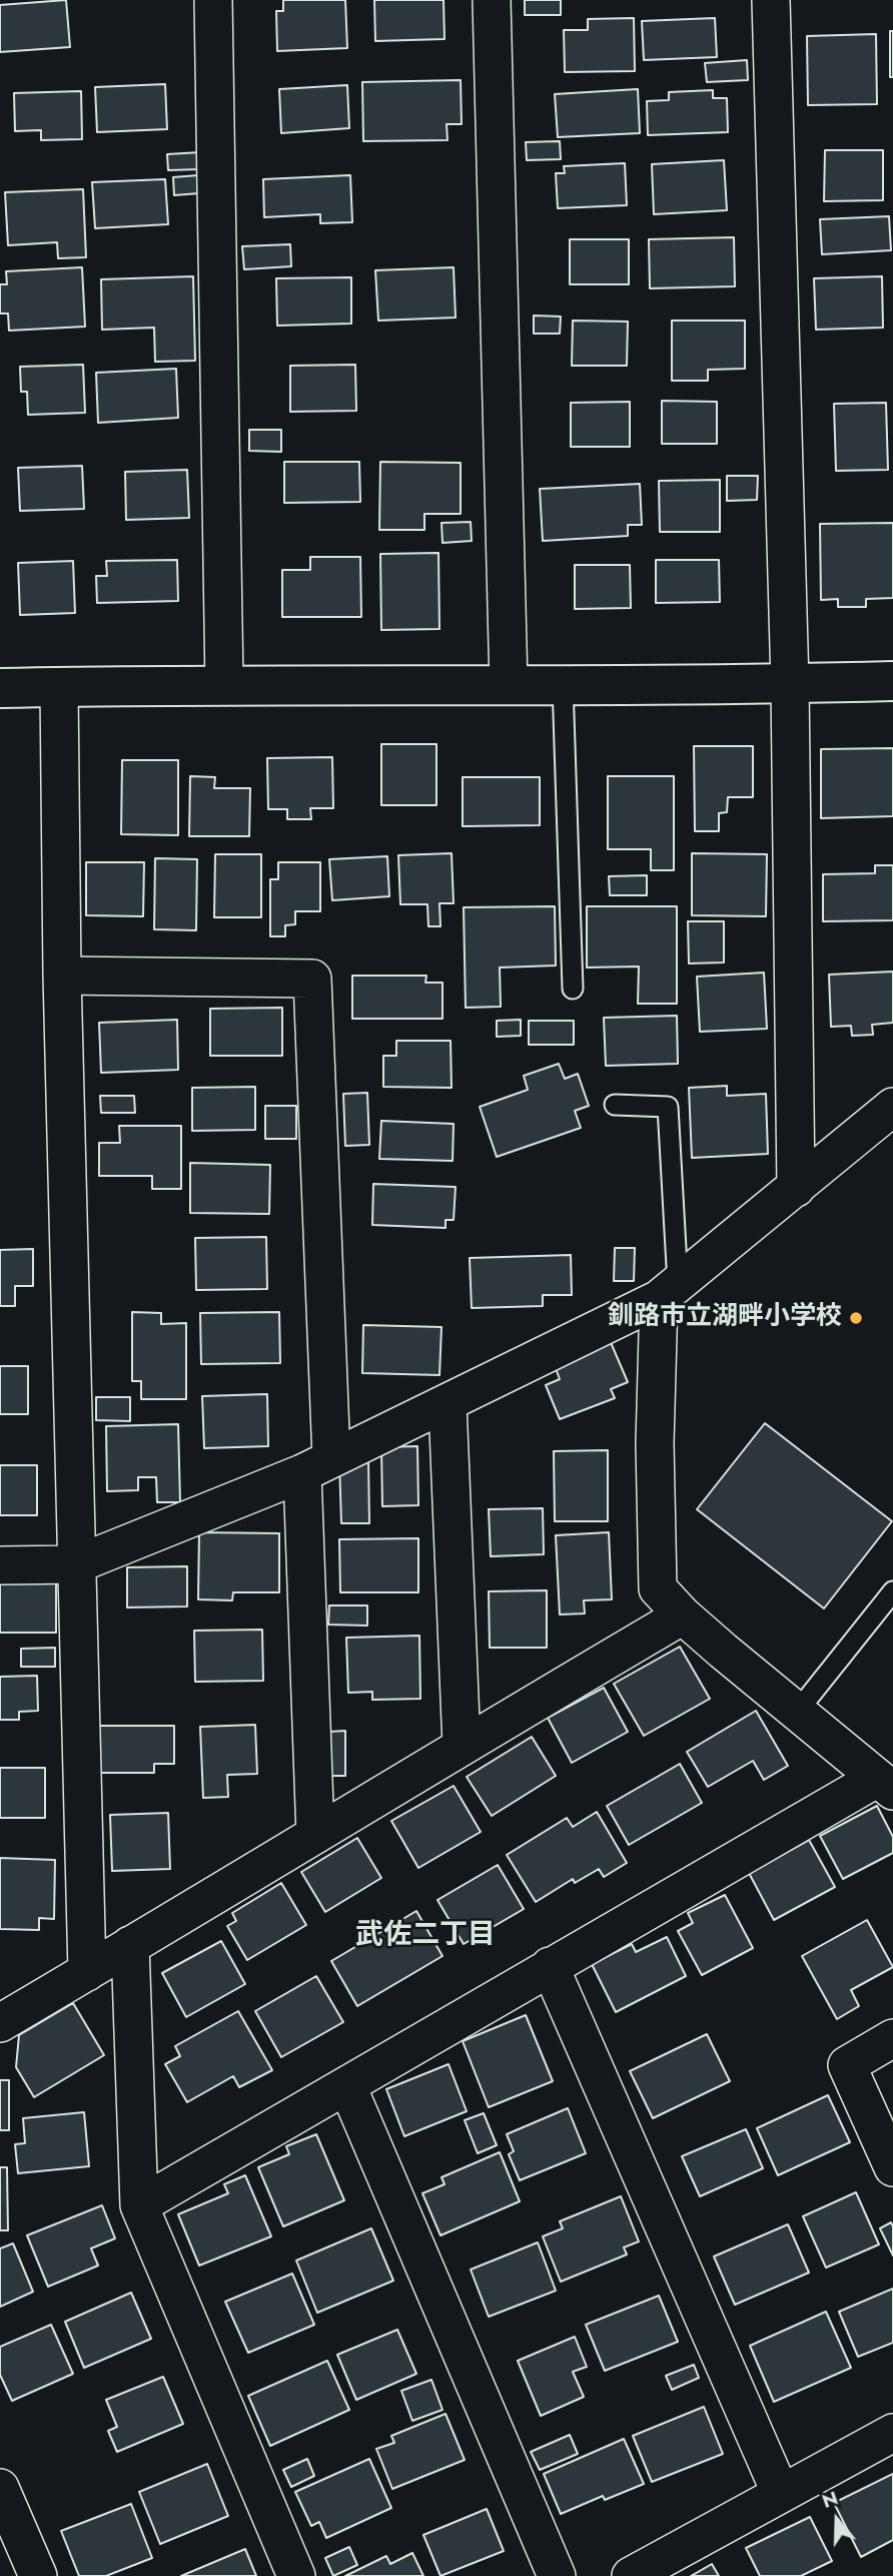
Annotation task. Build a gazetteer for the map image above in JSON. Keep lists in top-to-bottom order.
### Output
{
  "districts": ["武佐二丁目"],
  "places": ["釧路市立湖畔小学校"],
  "north": "top"
}
